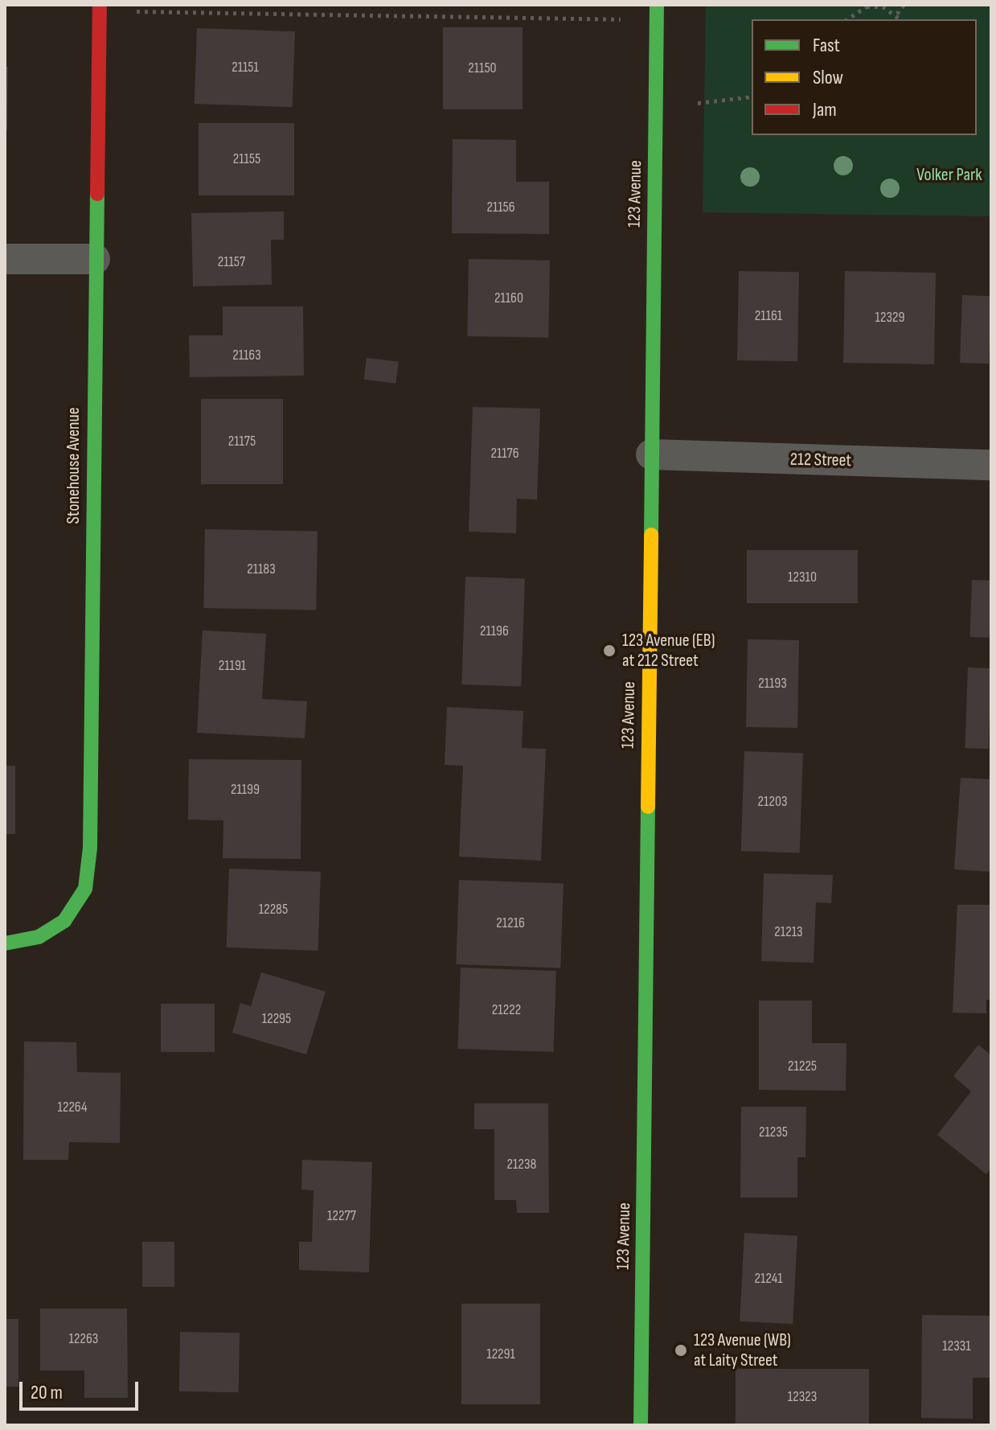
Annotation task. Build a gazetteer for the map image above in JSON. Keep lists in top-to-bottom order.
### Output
{
  "streets": {
    "street": ["123 Avenue", "212 Street", "Stonehouse Avenue"]
  },
  "crossings": [
    ["123 Avenue", "212 Street"]
  ],
  "parks": ["Volker Park"],
  "places": ["123 Avenue (EB) at 212 Street", "123 Avenue (WB) at Laity Street"],
  "house_numbers": [
    "21151",
    "21150",
    "21155",
    "21156",
    "21157",
    "21160",
    "21161",
    "12329",
    "21163",
    "21175",
    "21176",
    "21183",
    "12310",
    "21196",
    "21191",
    "21193",
    "21199",
    "21203",
    "12285",
    "21216",
    "21213",
    "21222",
    "12295",
    "21225",
    "12264",
    "21235",
    "21238",
    "12277",
    "21241",
    "12263",
    "12331",
    "12291",
    "12323"
  ],
  "legend": ["Fast", "Slow", "Jam"],
  "scale_bar": "20 m"
}
